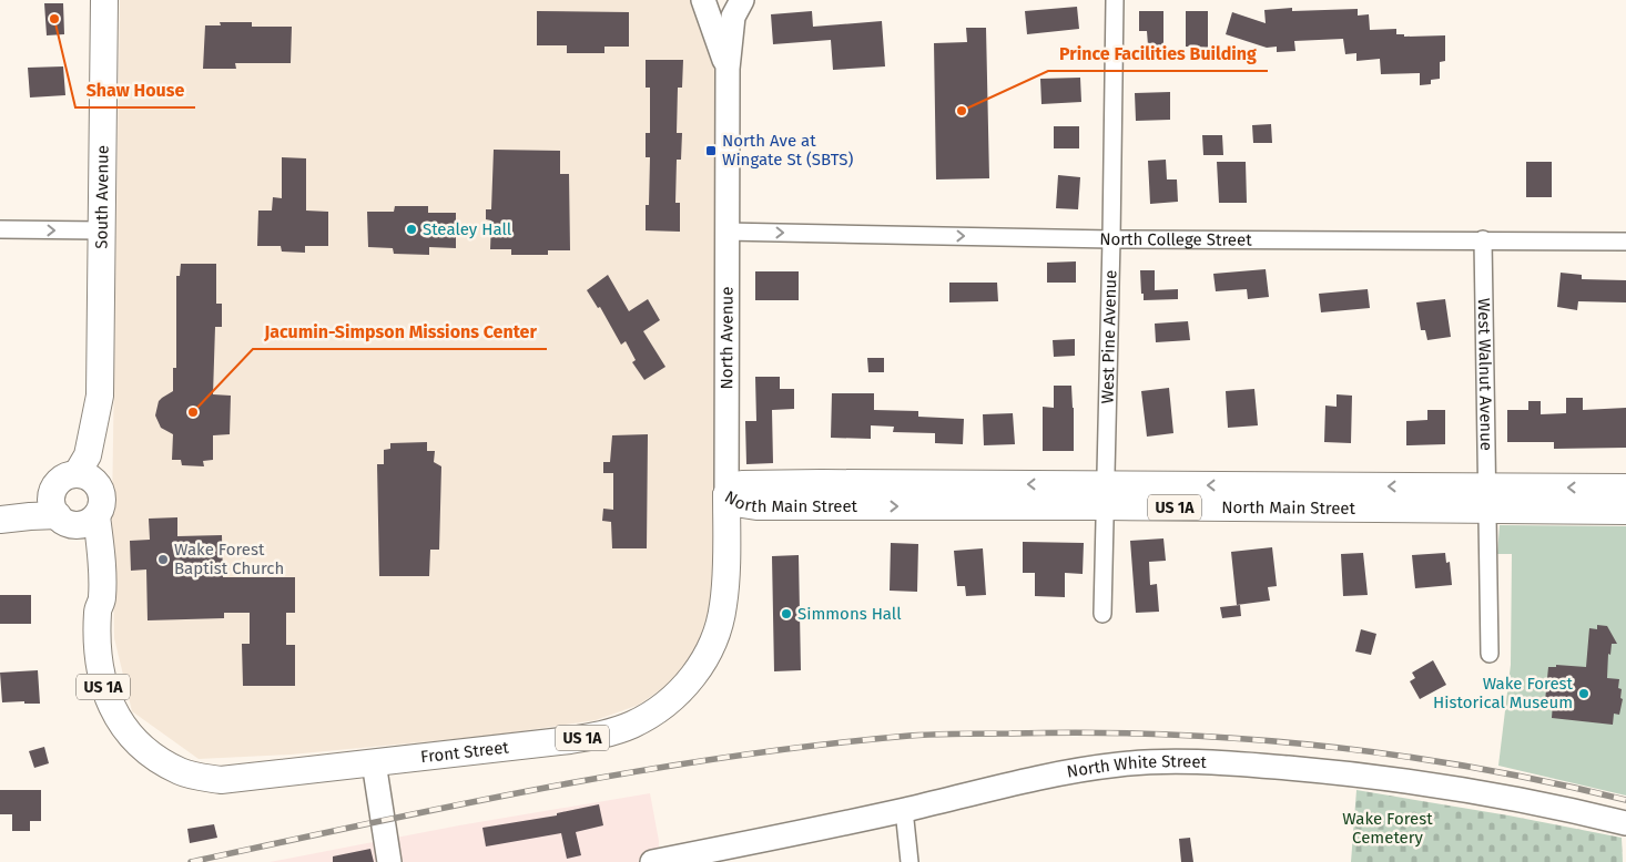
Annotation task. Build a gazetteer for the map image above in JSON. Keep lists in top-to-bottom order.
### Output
{
  "streets": {
    "main road": [
      "South Avenue",
      "North Avenue",
      "North Main Street",
      "US 1A",
      "Front Street",
      "North White Street"
    ],
    "street": ["North College Street", "West Pine Avenue", "West Walnut Avenue"]
  },
  "crossings": [
    ["South Avenue", "Front Street"],
    ["North College Street", "North Avenue"],
    ["North College Street", "West Pine Avenue"],
    ["North College Street", "West Walnut Avenue"],
    ["North Avenue", "North Main Street"],
    ["North Avenue", "Front Street"],
    ["West Pine Avenue", "North Main Street"],
    ["West Walnut Avenue", "North Main Street"]
  ],
  "one_way": ["North College Street"],
  "parks": ["Wake Forest Cemetery"],
  "places": {
    "other": [
      "Shaw House",
      "Prince Facilities Building",
      "Stealey Hall",
      "Jacumin-Simpson Missions Center",
      "Wake Forest Baptist Church",
      "Simmons Hall",
      "Wake Forest Historical Museum"
    ],
    "transit": ["North Ave at Wingate St (SBTS)"]
  }
}
